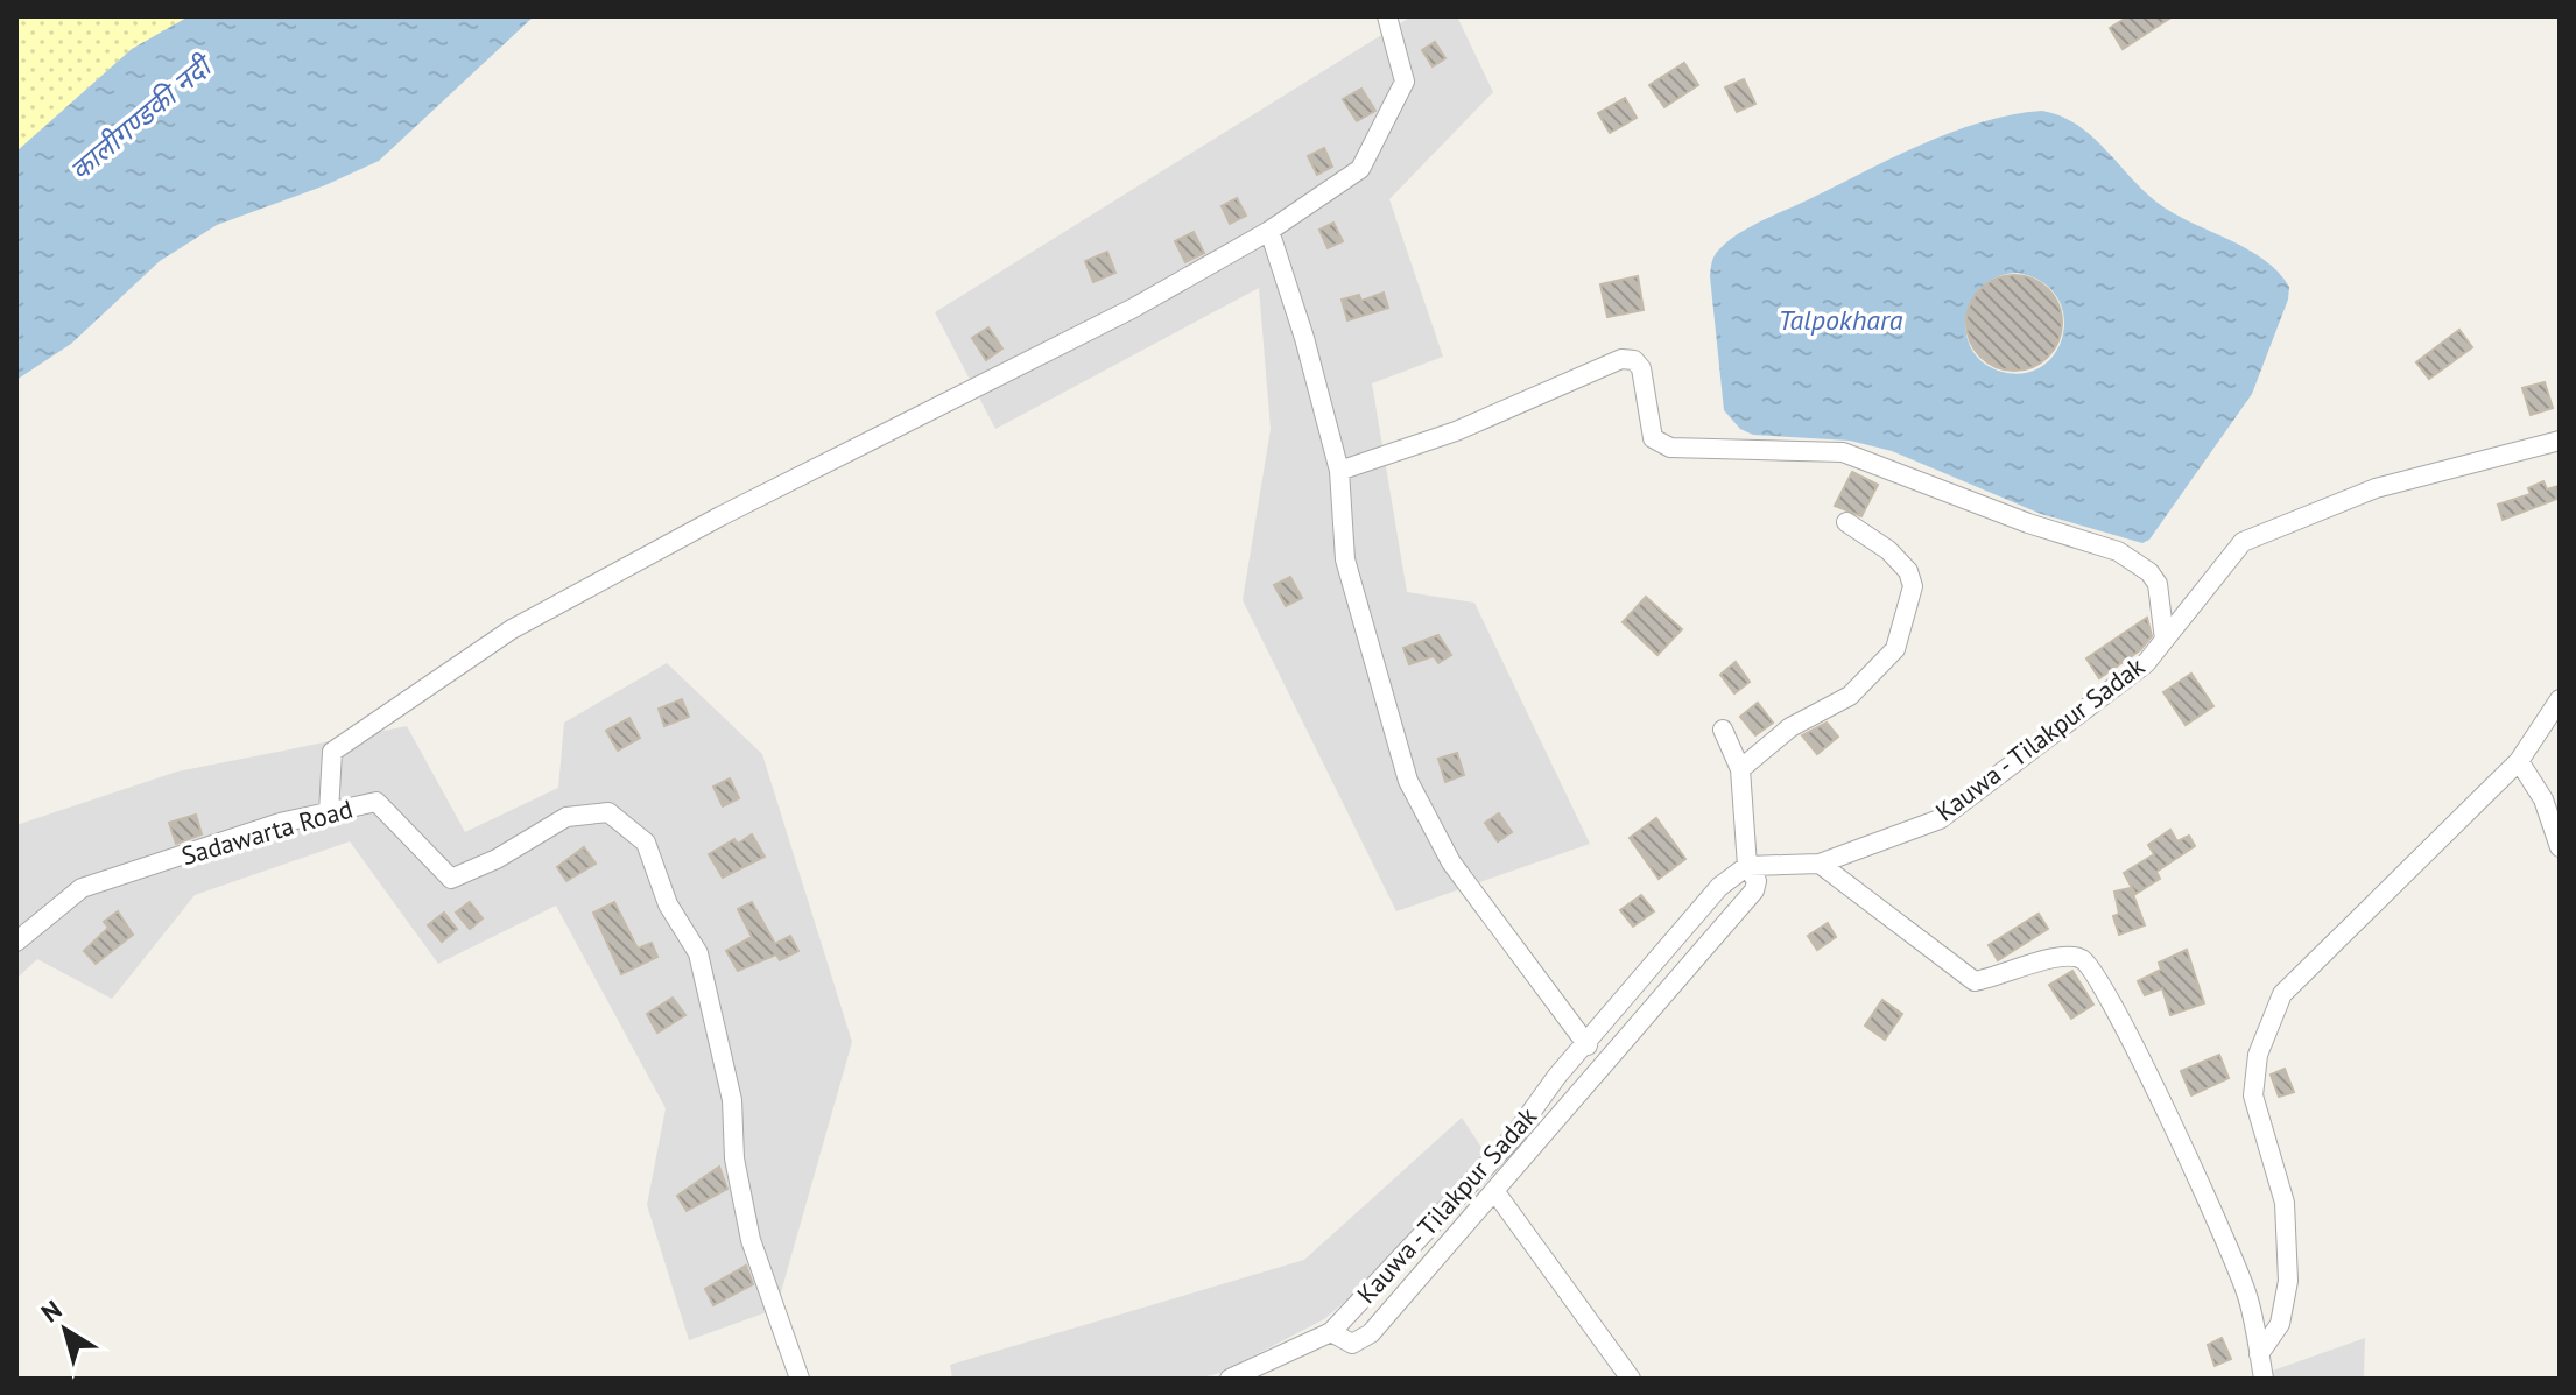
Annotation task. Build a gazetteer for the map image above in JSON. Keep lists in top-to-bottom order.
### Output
{
  "streets": {
    "street": ["Kauwa - Tilakpur Sadak", "Sadawarta Road"]
  },
  "water": ["कालीगण्डकी नदी", "Talpokhara"],
  "north": "top left"
}
